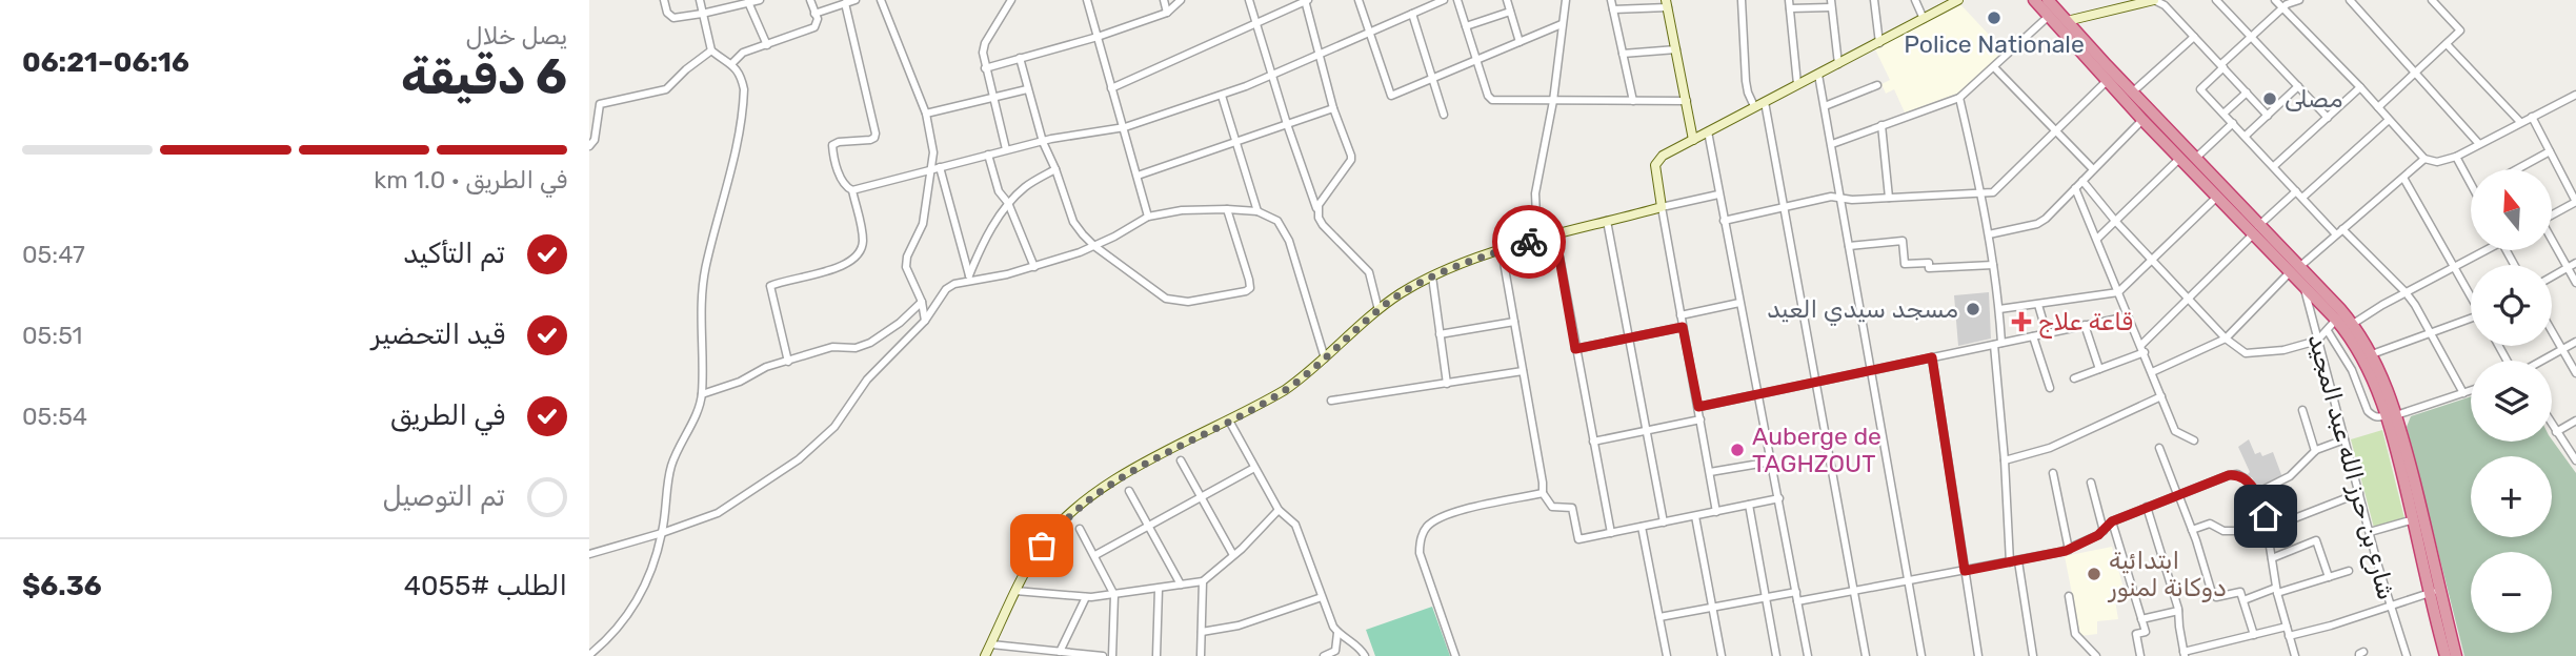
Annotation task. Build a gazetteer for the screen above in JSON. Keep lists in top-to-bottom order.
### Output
{
  "streets": {
    "street": ["شارع بن حرز الله عبد المجيد"]
  },
  "places": {
    "other": [
      "Police Nationale",
      "مصلى",
      "مسجد سيدي العيد",
      "Auberge de TAGHZOUT",
      "ابتدائية دوكانة لمنور"
    ],
    "health": ["قاعة علاج"]
  },
  "north": "top",
  "page": {
    "heading": ["6 دقيقة", "يصل خلال", "06:16–06:21"],
    "panel": ["الطلب #4055", "$6.36"],
    "bar": "في الطريق · 1.0 km",
    "map_buttons": ["+", "−"],
    "list": [
      ["تم التأكيد", "05:47"],
      ["قيد التحضير", "05:51"],
      ["في الطريق", "05:54"],
      "تم التوصيل"
    ]
  }
}
